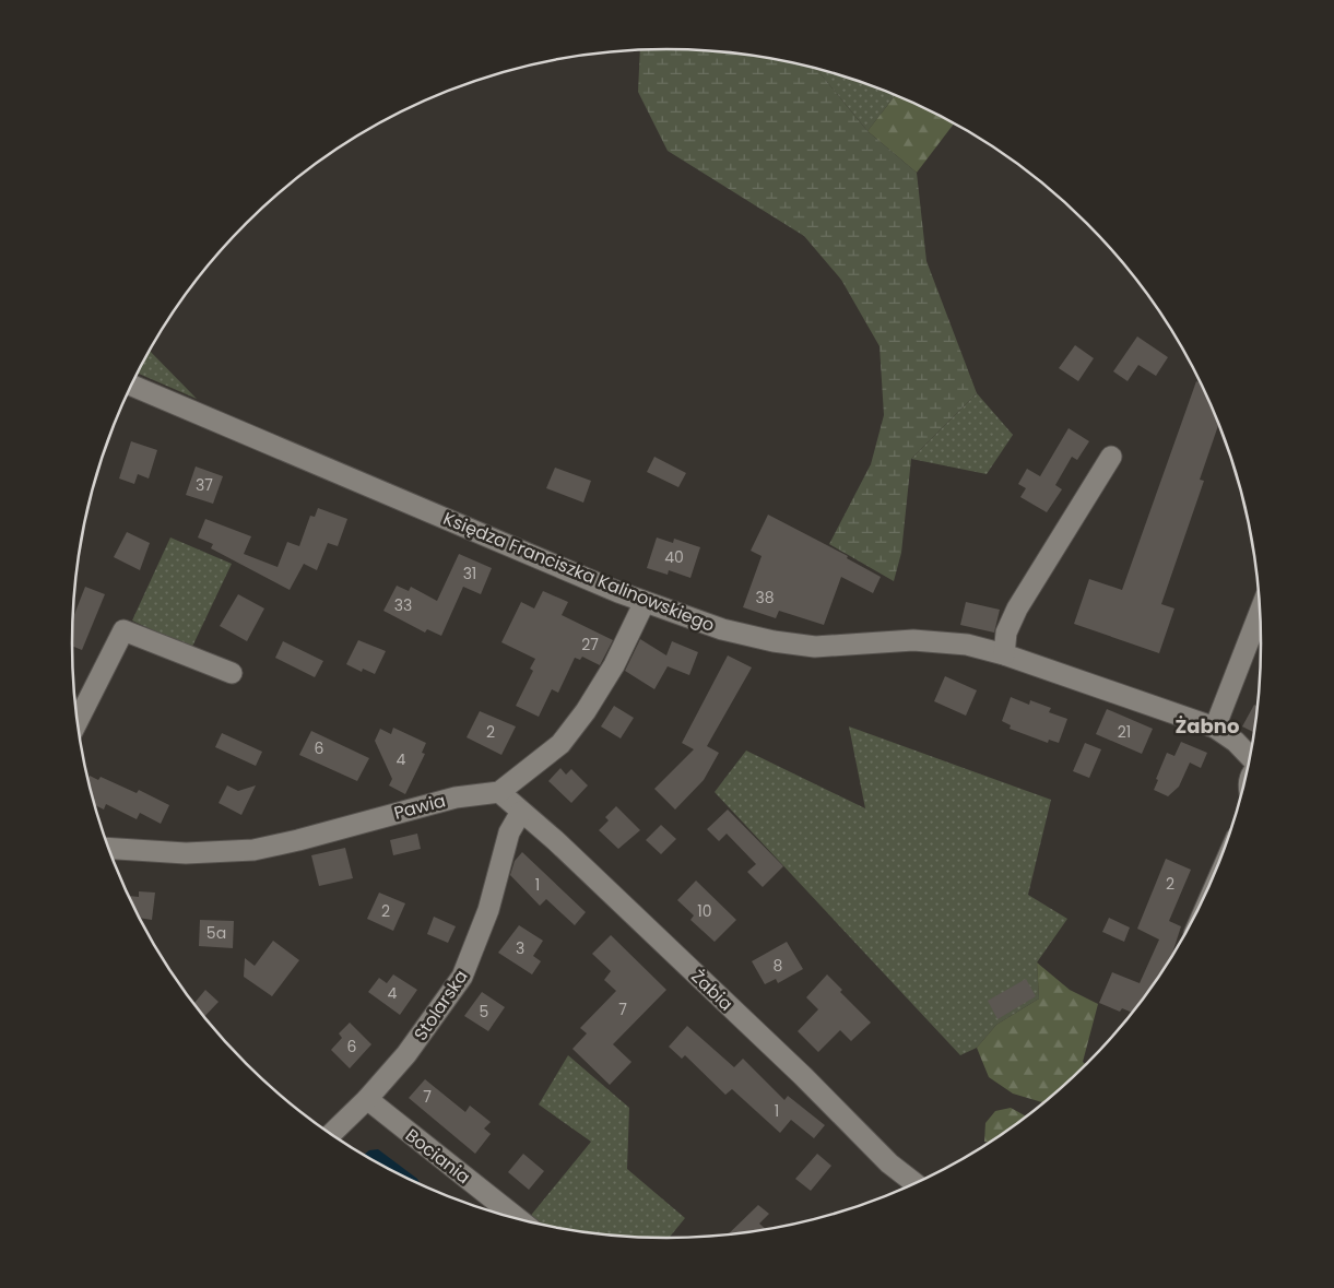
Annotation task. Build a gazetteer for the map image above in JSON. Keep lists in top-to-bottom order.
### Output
{
  "streets": {
    "street": [
      "Księdza Franciszka Kalinowskiego",
      "Pawia",
      "Żabia",
      "Stolarska",
      "Bociania"
    ]
  },
  "crossings": [
    ["Pawia", "Żabia"],
    ["Żabia", "Stolarska"],
    ["Stolarska", "Bociania"]
  ],
  "districts": ["Żabno"],
  "house_numbers": [
    "37",
    "40",
    "31",
    "38",
    "33",
    "27",
    "2",
    "21",
    "6",
    "4",
    "2",
    "1",
    "2",
    "10",
    "5a",
    "3",
    "8",
    "4",
    "7",
    "5",
    "6",
    "7",
    "1"
  ]
}
